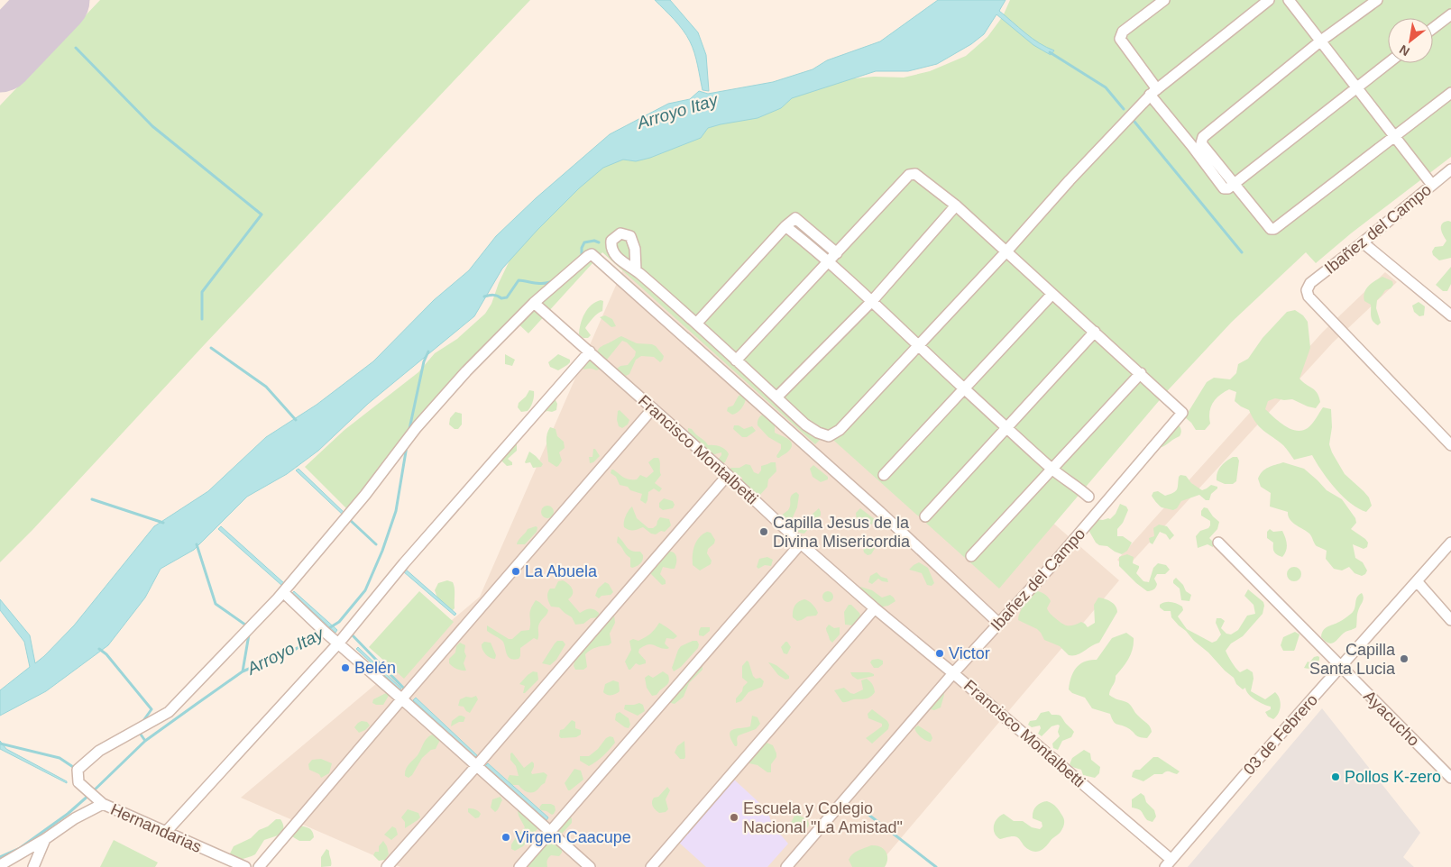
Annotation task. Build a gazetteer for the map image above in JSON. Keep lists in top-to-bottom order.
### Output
{
  "streets": {
    "street": [
      "Ibañez del Campo",
      "Francisco Montalbetti",
      "Ayacucho",
      "03 de Febrero",
      "Hernandarias"
    ]
  },
  "crossings": [
    ["Ibañez del Campo", "Francisco Montalbetti"],
    ["Francisco Montalbetti", "03 de Febrero"],
    ["Ayacucho", "03 de Febrero"]
  ],
  "water": ["Arroyo Itay"],
  "places": [
    "Capilla Jesus de la Divina Misericordia",
    "La Abuela",
    "Victor",
    "Capilla Santa Lucia",
    "Belén",
    "Pollos K-zero",
    "Escuela y Colegio Nacional \"La Amistad\"",
    "Virgen Caacupe"
  ],
  "north": "bottom left"
}
